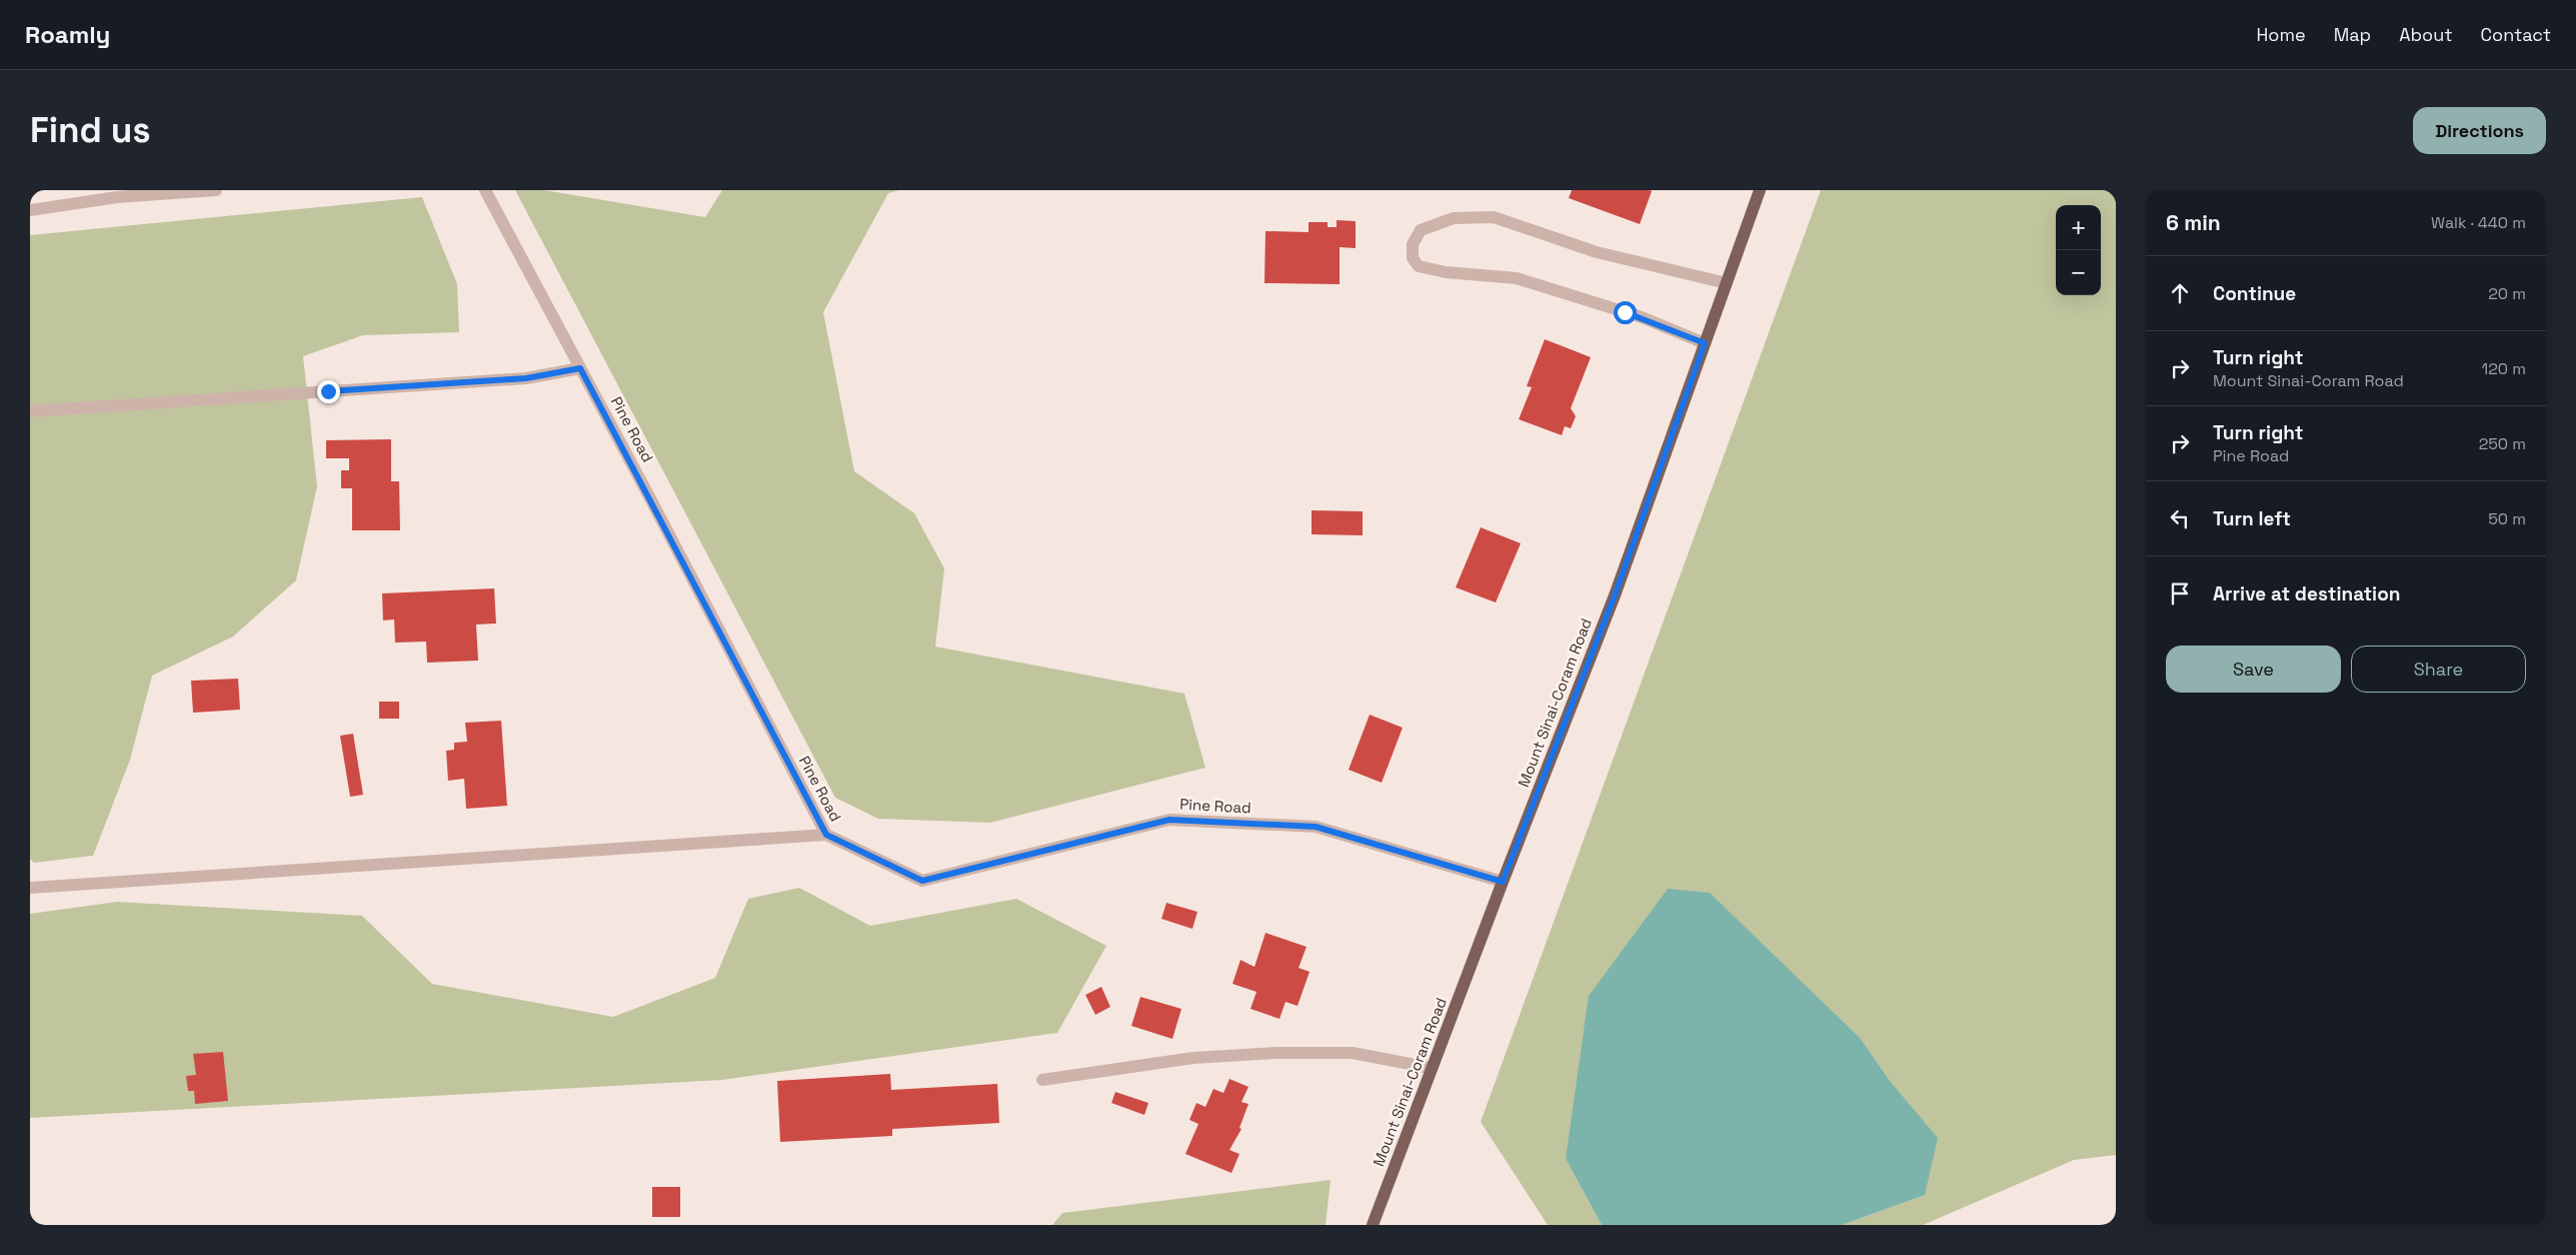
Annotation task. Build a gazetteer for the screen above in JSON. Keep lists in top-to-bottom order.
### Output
{
  "streets": {
    "main road": ["Mount Sinai-Coram Road"],
    "street": ["Pine Road"]
  },
  "crossings": [
    ["Pine Road", "Mount Sinai-Coram Road"]
  ],
  "page": {
    "header": "Roamly",
    "nav": [
      "Home",
      "Map",
      "About",
      "Contact"
    ],
    "buttons": [
      "Directions",
      ["Save", "Share"]
    ],
    "title": "Find us",
    "heading": ["6 min", "Walk · 440 m"],
    "map_buttons": ["+", "−"],
    "list": [
      ["Continue", "20 m"],
      ["Turn right", "Mount Sinai-Coram Road", "120 m"],
      ["Turn right", "Pine Road", "250 m"],
      ["Turn left", "50 m"],
      "Arrive at destination"
    ]
  }
}
